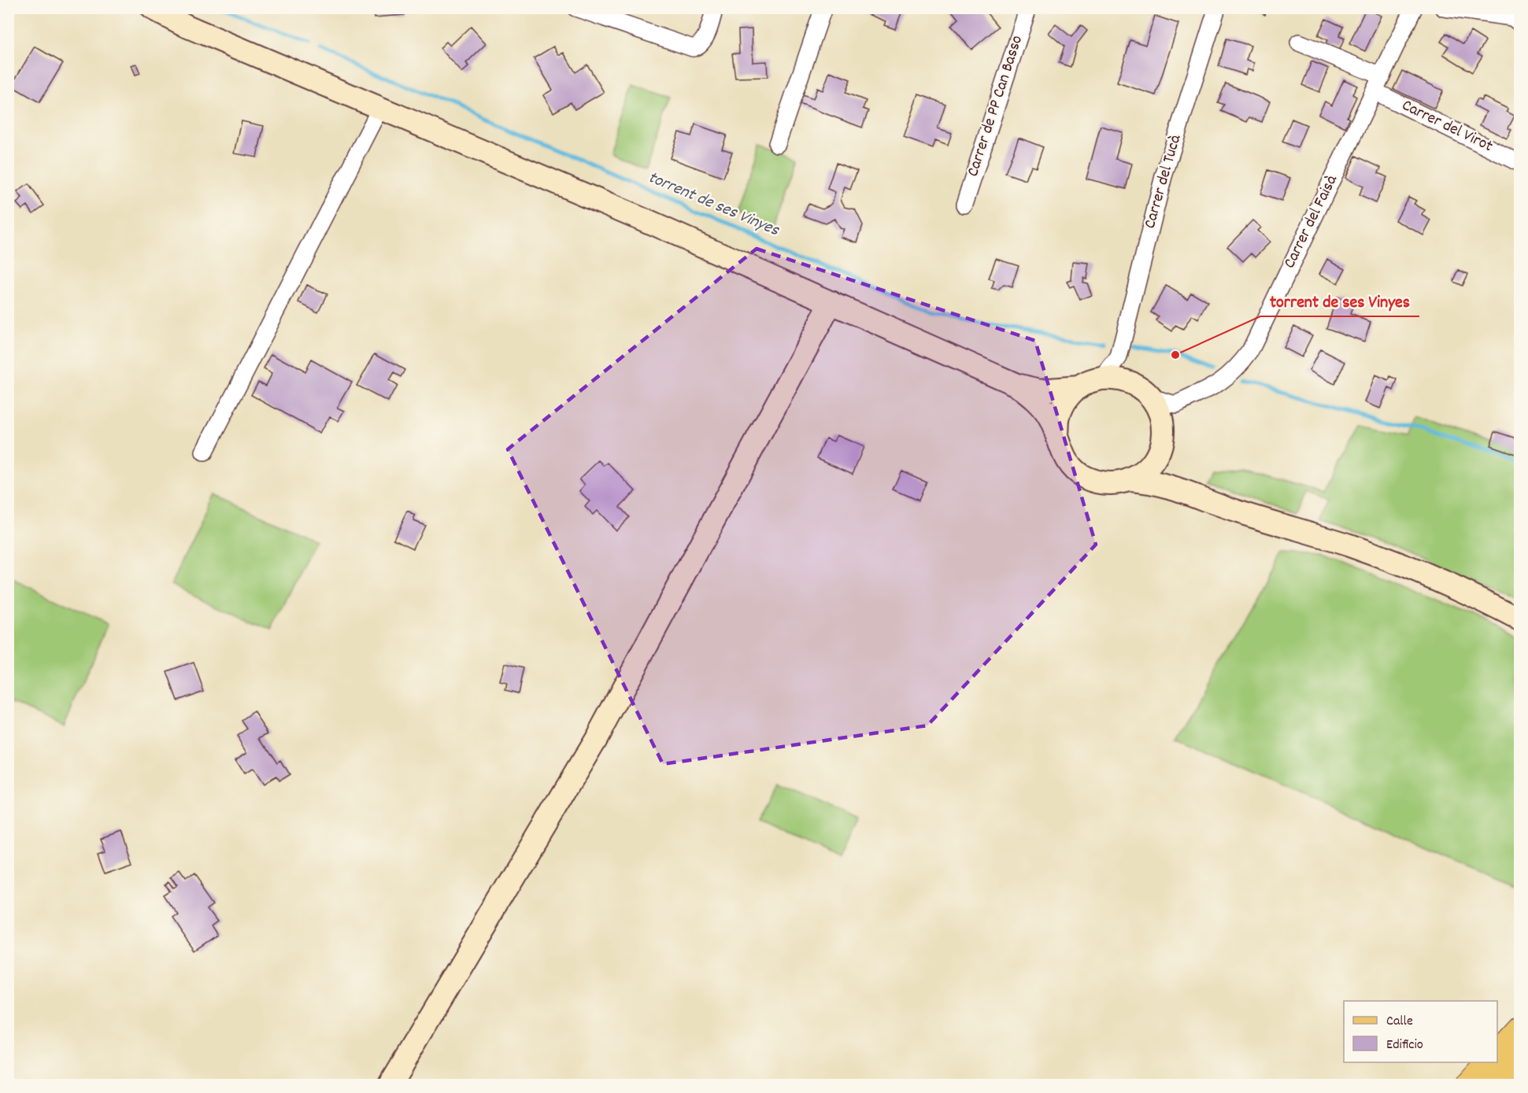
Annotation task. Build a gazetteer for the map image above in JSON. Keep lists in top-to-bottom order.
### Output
{
  "streets": {
    "street": [
      "Carrer de PP Can Basso",
      "Carrer del Virot",
      "Carrer del Tucà",
      "Carrer del Faisà"
    ]
  },
  "crossings": [
    ["Carrer del Virot", "Carrer del Faisà"]
  ],
  "water": ["torrent de ses Vinyes"],
  "places": ["torrent de ses Vinyes"],
  "legend": ["Calle", "Edificio"]
}
